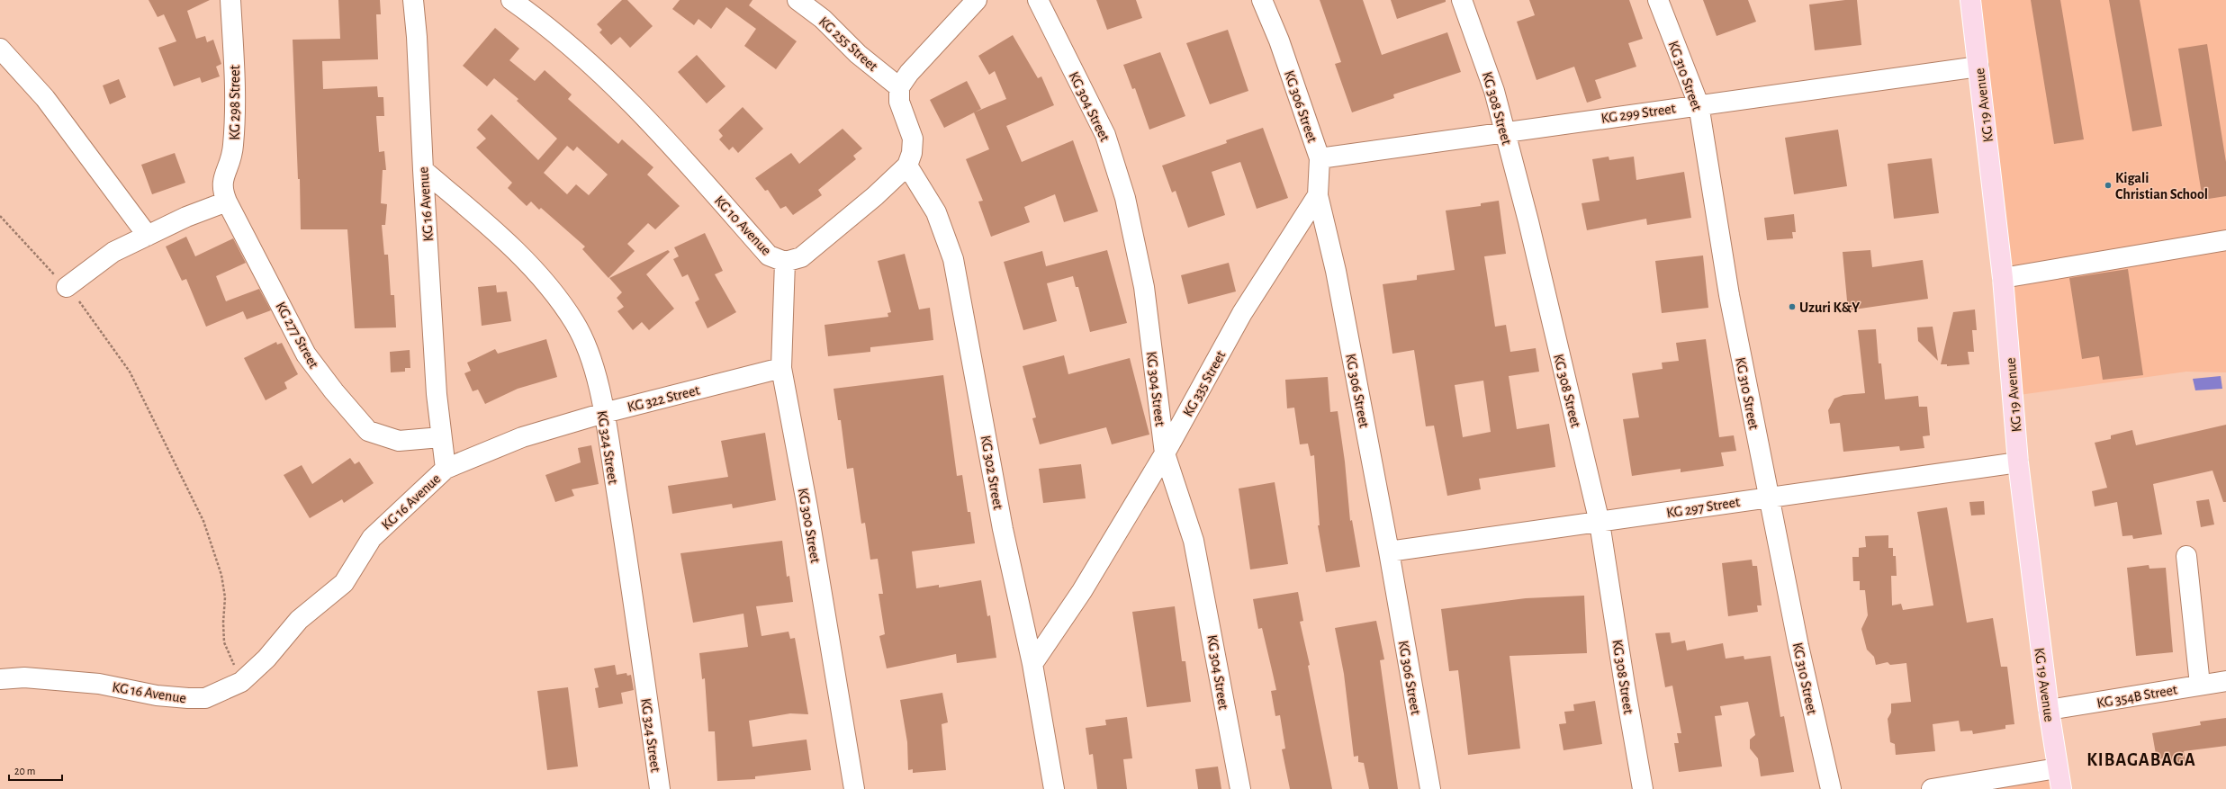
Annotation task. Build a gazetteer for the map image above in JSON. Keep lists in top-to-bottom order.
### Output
{
  "streets": {
    "main road": ["KG 19 Avenue"],
    "street": [
      "KG 255 Street",
      "KG 310 Street",
      "KG 298 Street",
      "KG 304 Street",
      "KG 306 Street",
      "KG 308 Street",
      "KG 299 Street",
      "KG 16 Avenue",
      "KG 10 Avenue",
      "KG 277 Street",
      "KG 335 Street",
      "KG 322 Street",
      "KG 324 Street",
      "KG 302 Street",
      "KG 297 Street",
      "KG 300 Street",
      "KG 354B Street"
    ]
  },
  "crossings": [
    ["KG 310 Street", "KG 299 Street"],
    ["KG 310 Street", "KG 297 Street"],
    ["KG 298 Street", "KG 277 Street"],
    ["KG 19 Avenue", "KG 299 Street"],
    ["KG 19 Avenue", "KG 297 Street"],
    ["KG 19 Avenue", "KG 354B Street"],
    ["KG 304 Street", "KG 335 Street"],
    ["KG 306 Street", "KG 299 Street"],
    ["KG 306 Street", "KG 335 Street"],
    ["KG 306 Street", "KG 297 Street"],
    ["KG 308 Street", "KG 299 Street"],
    ["KG 308 Street", "KG 297 Street"],
    ["KG 16 Avenue", "KG 277 Street"],
    ["KG 16 Avenue", "KG 322 Street"],
    ["KG 16 Avenue", "KG 324 Street"],
    ["KG 10 Avenue", "KG 302 Street"],
    ["KG 10 Avenue", "KG 300 Street"],
    ["KG 335 Street", "KG 302 Street"],
    ["KG 322 Street", "KG 324 Street"],
    ["KG 322 Street", "KG 300 Street"]
  ],
  "districts": ["KIBAGABAGA"],
  "places": ["Kigali Christian School", "Uzuri K&Y"],
  "scale_bar": "20 m"
}
